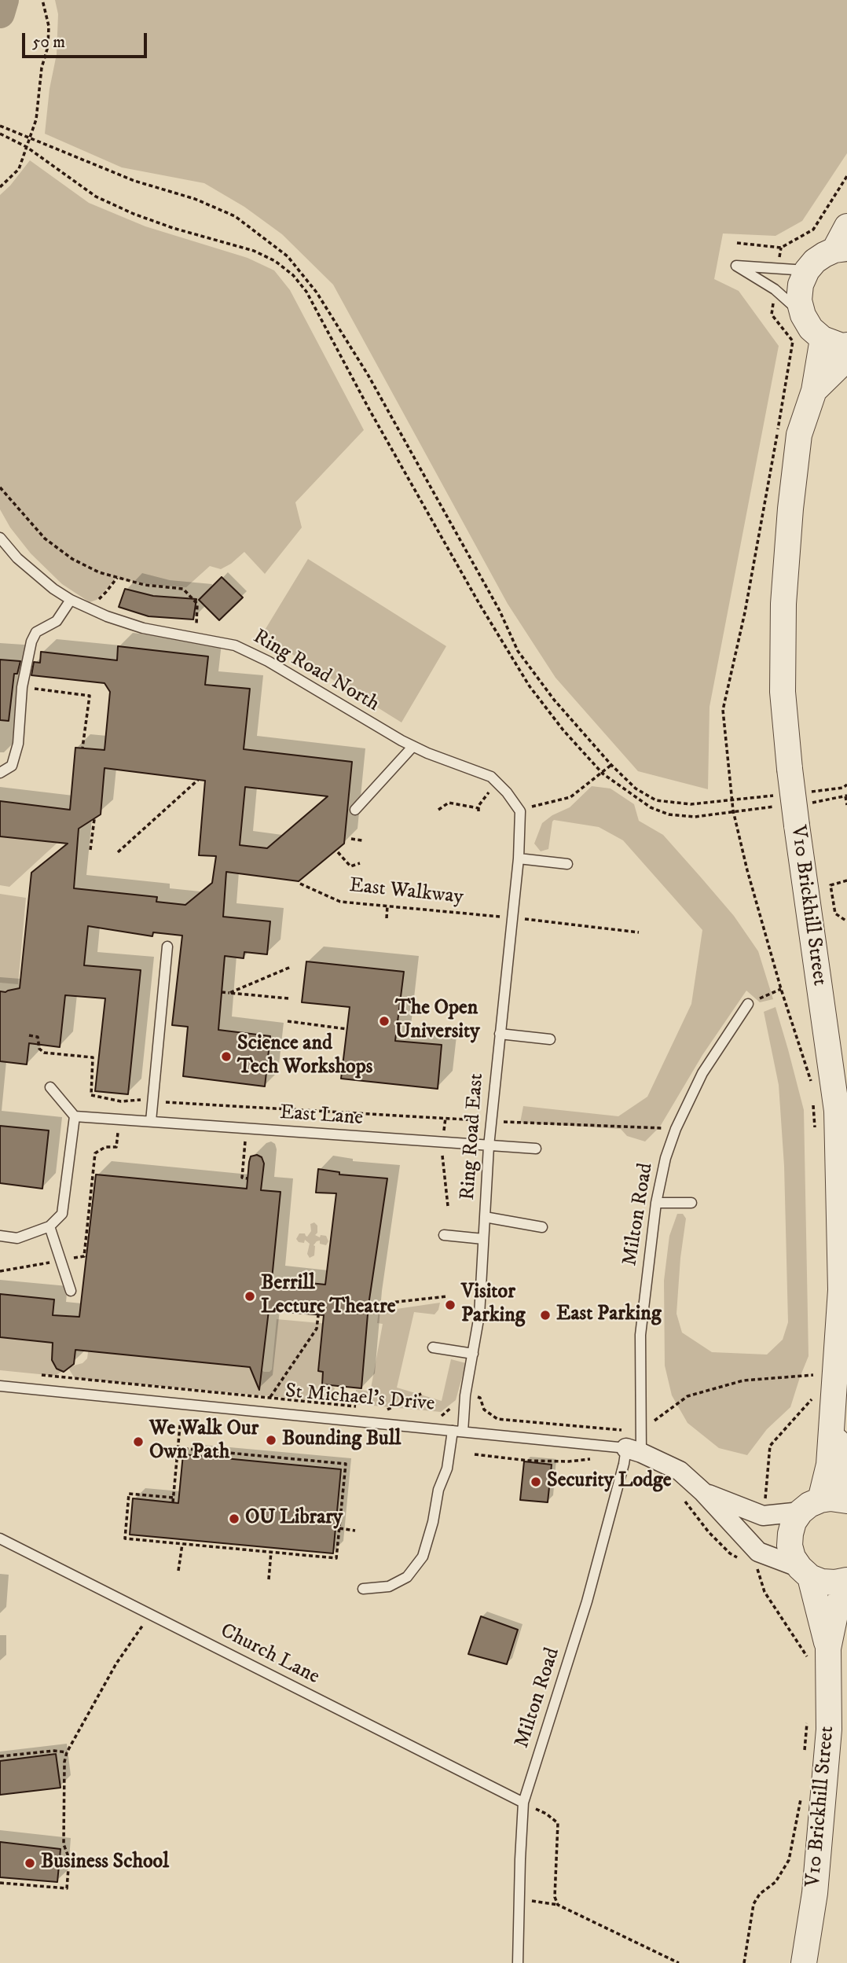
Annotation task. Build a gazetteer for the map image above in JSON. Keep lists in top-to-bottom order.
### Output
{
  "streets": {
    "street": ["V10 Brickhill Street", "St Michael's Drive"],
    "lane": [
      "Ring Road North",
      "East Lane",
      "Ring Road East",
      "Milton Road",
      "Church Lane"
    ],
    "path": ["East Walkway"]
  },
  "crossings": [
    ["Ring Road North", "Ring Road East"],
    ["East Walkway", "Ring Road East"],
    ["V10 Brickhill Street", "St Michael's Drive"],
    ["East Lane", "Ring Road East"],
    ["Ring Road East", "St Michael's Drive"],
    ["Milton Road", "St Michael's Drive"],
    ["Milton Road", "Church Lane"]
  ],
  "places": [
    "The Open University",
    "Science and Tech Workshops",
    "Berrill Lecture Theatre",
    "Visitor Parking",
    "East Parking",
    "Bounding Bull",
    "We Walk Our Own Path",
    "Security Lodge",
    "OU Library",
    "Business School"
  ],
  "scale_bar": "50 m"
}
